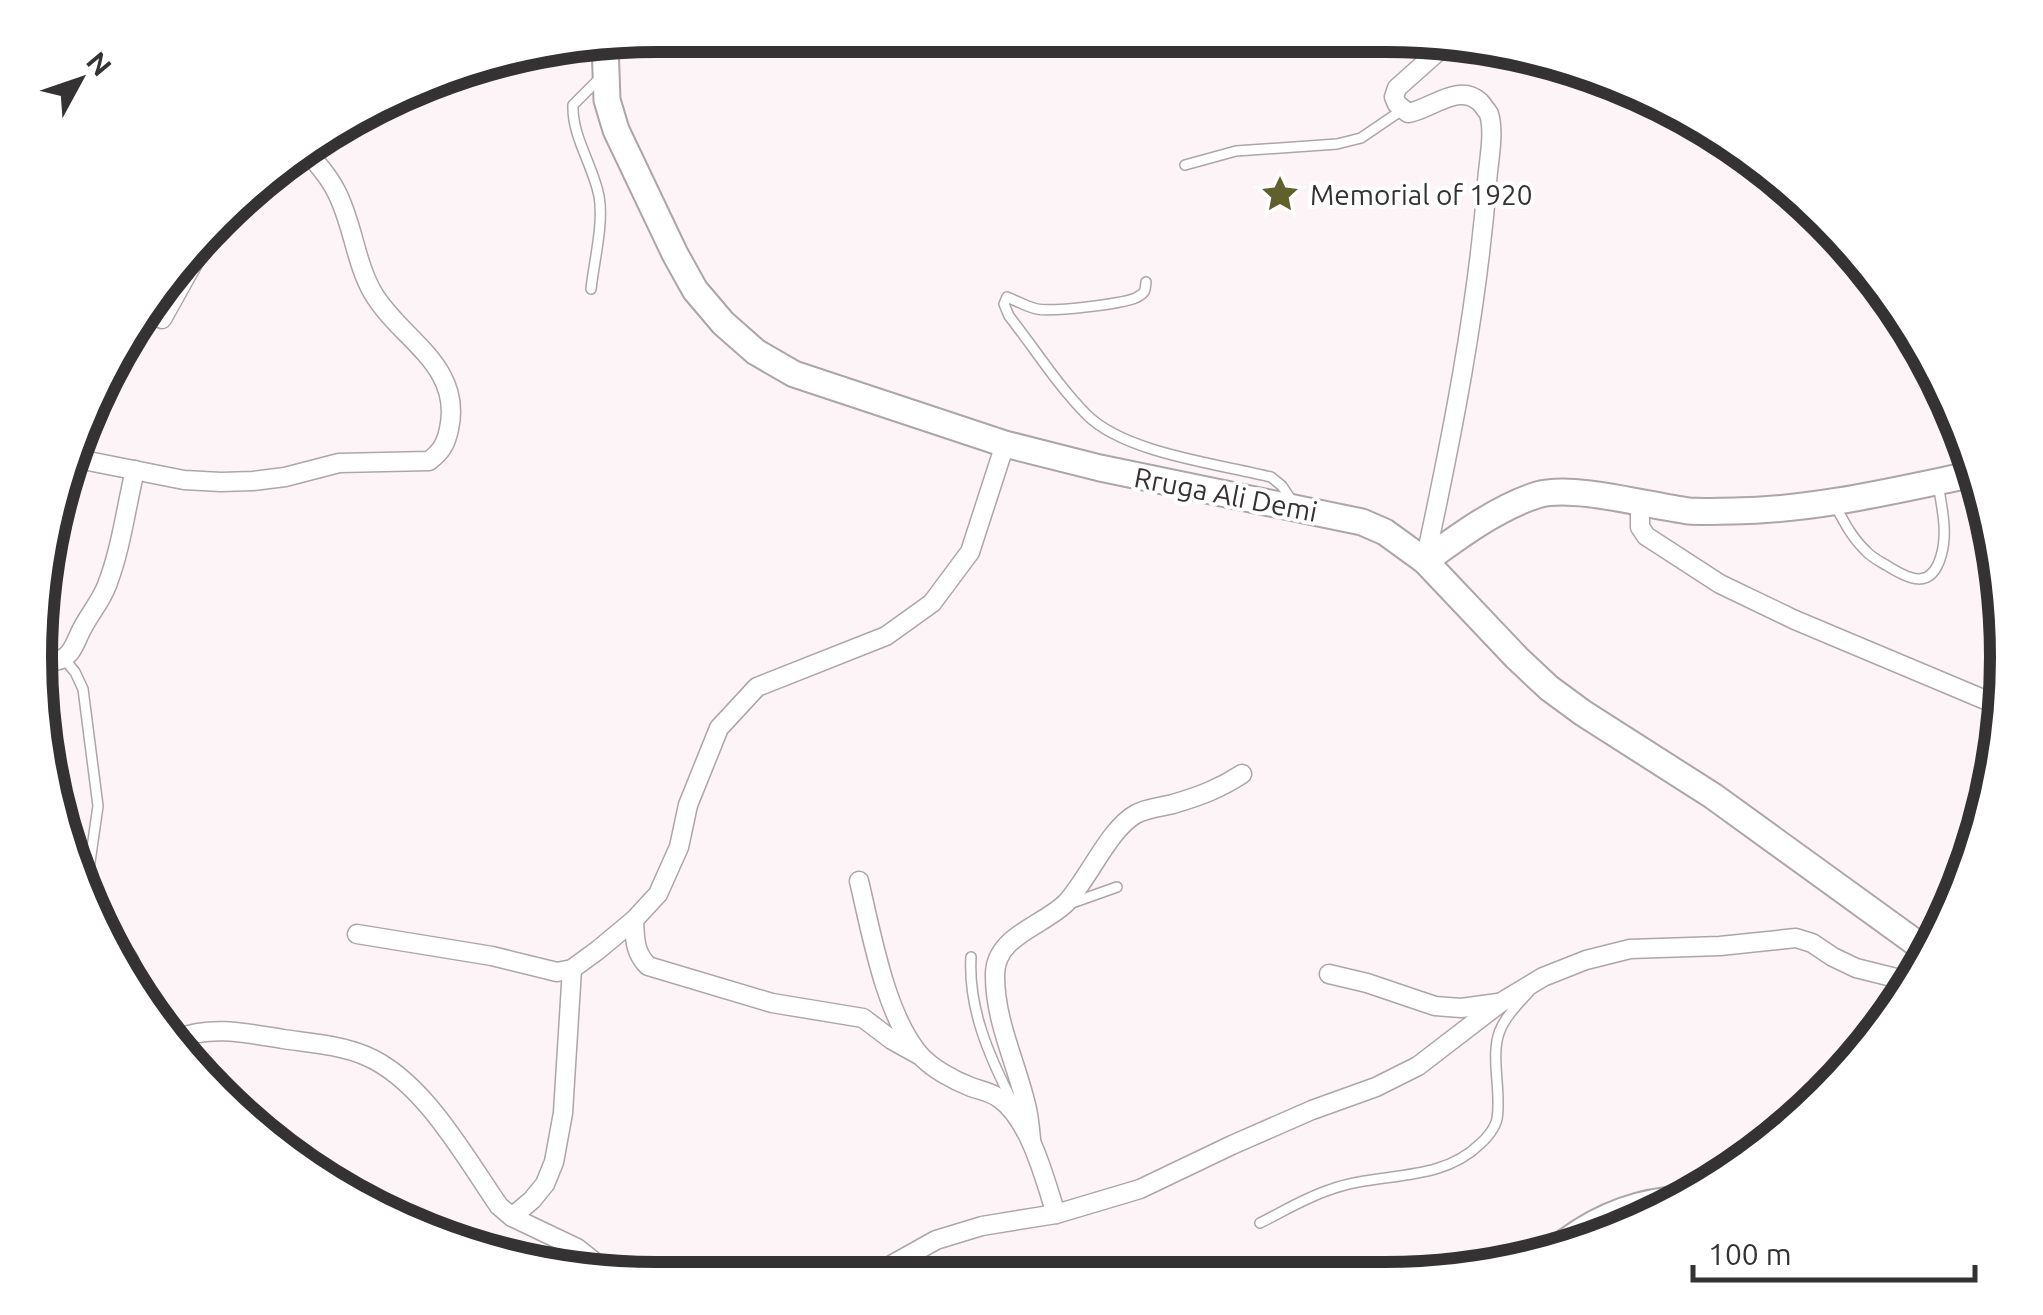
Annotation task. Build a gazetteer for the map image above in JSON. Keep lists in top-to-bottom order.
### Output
{
  "streets": {
    "main road": ["Rruga Ali Demi"]
  },
  "places": {
    "place": ["Memorial of 1920"]
  },
  "scale_bar": "100 m",
  "north": "top right"
}
